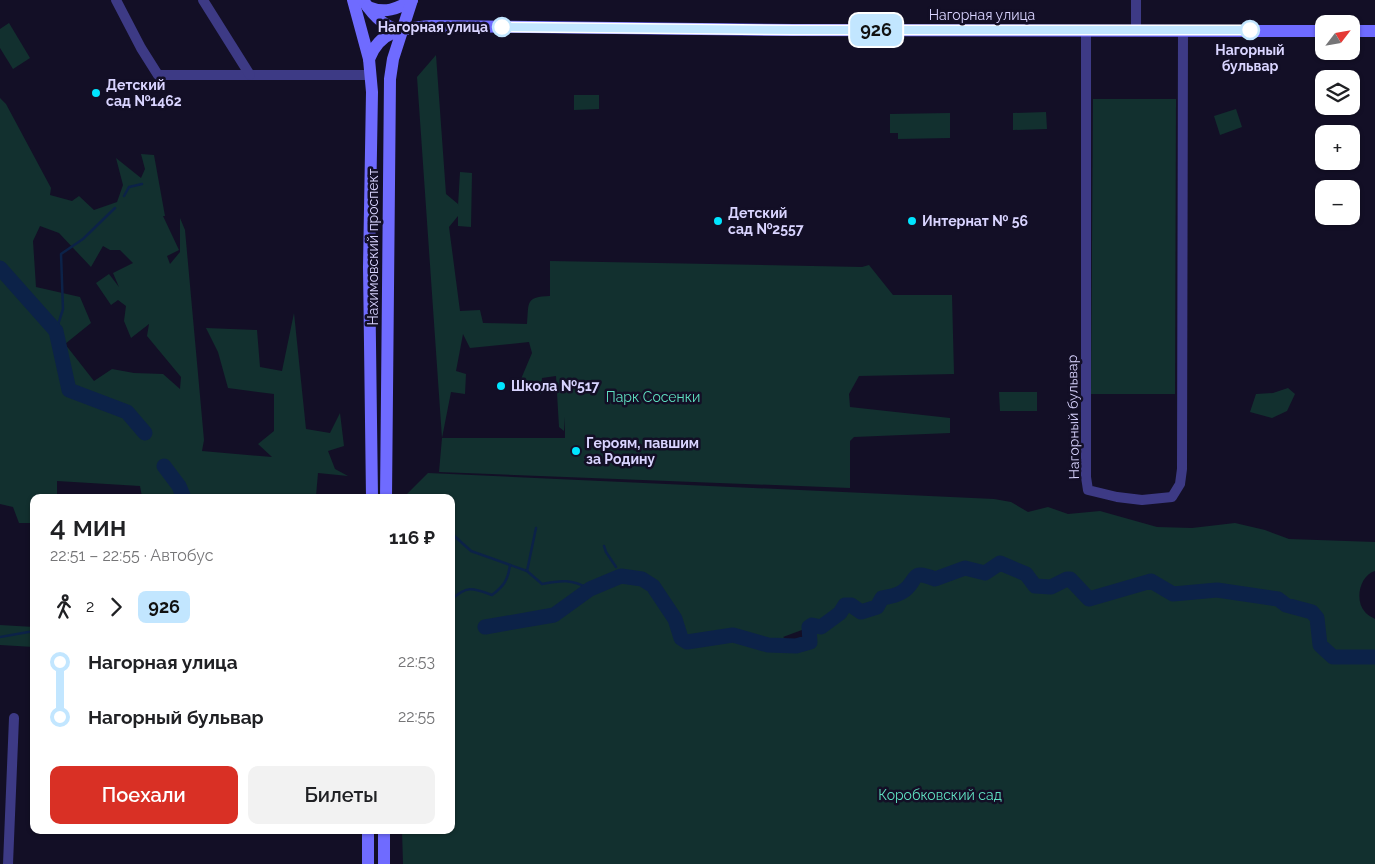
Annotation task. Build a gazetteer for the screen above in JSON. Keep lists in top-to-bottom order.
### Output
{
  "streets": {
    "street": ["Нагорная улица", "Нахимовский проспект", "Нагорный бульвар"]
  },
  "crossings": [
    ["Нагорная улица", "Нахимовский проспект"],
    ["Нагорная улица", "Нагорный бульвар"]
  ],
  "parks": ["Парк Сосенки", "Коробковский сад"],
  "places": [
    "Нагорная улица",
    "Нагорный бульвар",
    "Детский сад №1462",
    "Детский сад №2557",
    "Интернат № 56",
    "Школа №517",
    "Героям, павшим за Родину"
  ],
  "lines": ["bus line 926"],
  "north": "top right",
  "page": {
    "on_map": "926",
    "map_buttons": ["+", "−"],
    "heading": ["4 мин", "22:51 – 22:55 · Автобус", "116 ₽"],
    "legs": ["2", "926"],
    "list": [
      {
        "name": "Нагорная улица",
        "value": "22:53"
      },
      {
        "name": "Нагорный бульвар",
        "value": "22:55"
      }
    ],
    "buttons": ["Поехали", "Билеты"]
  }
}
